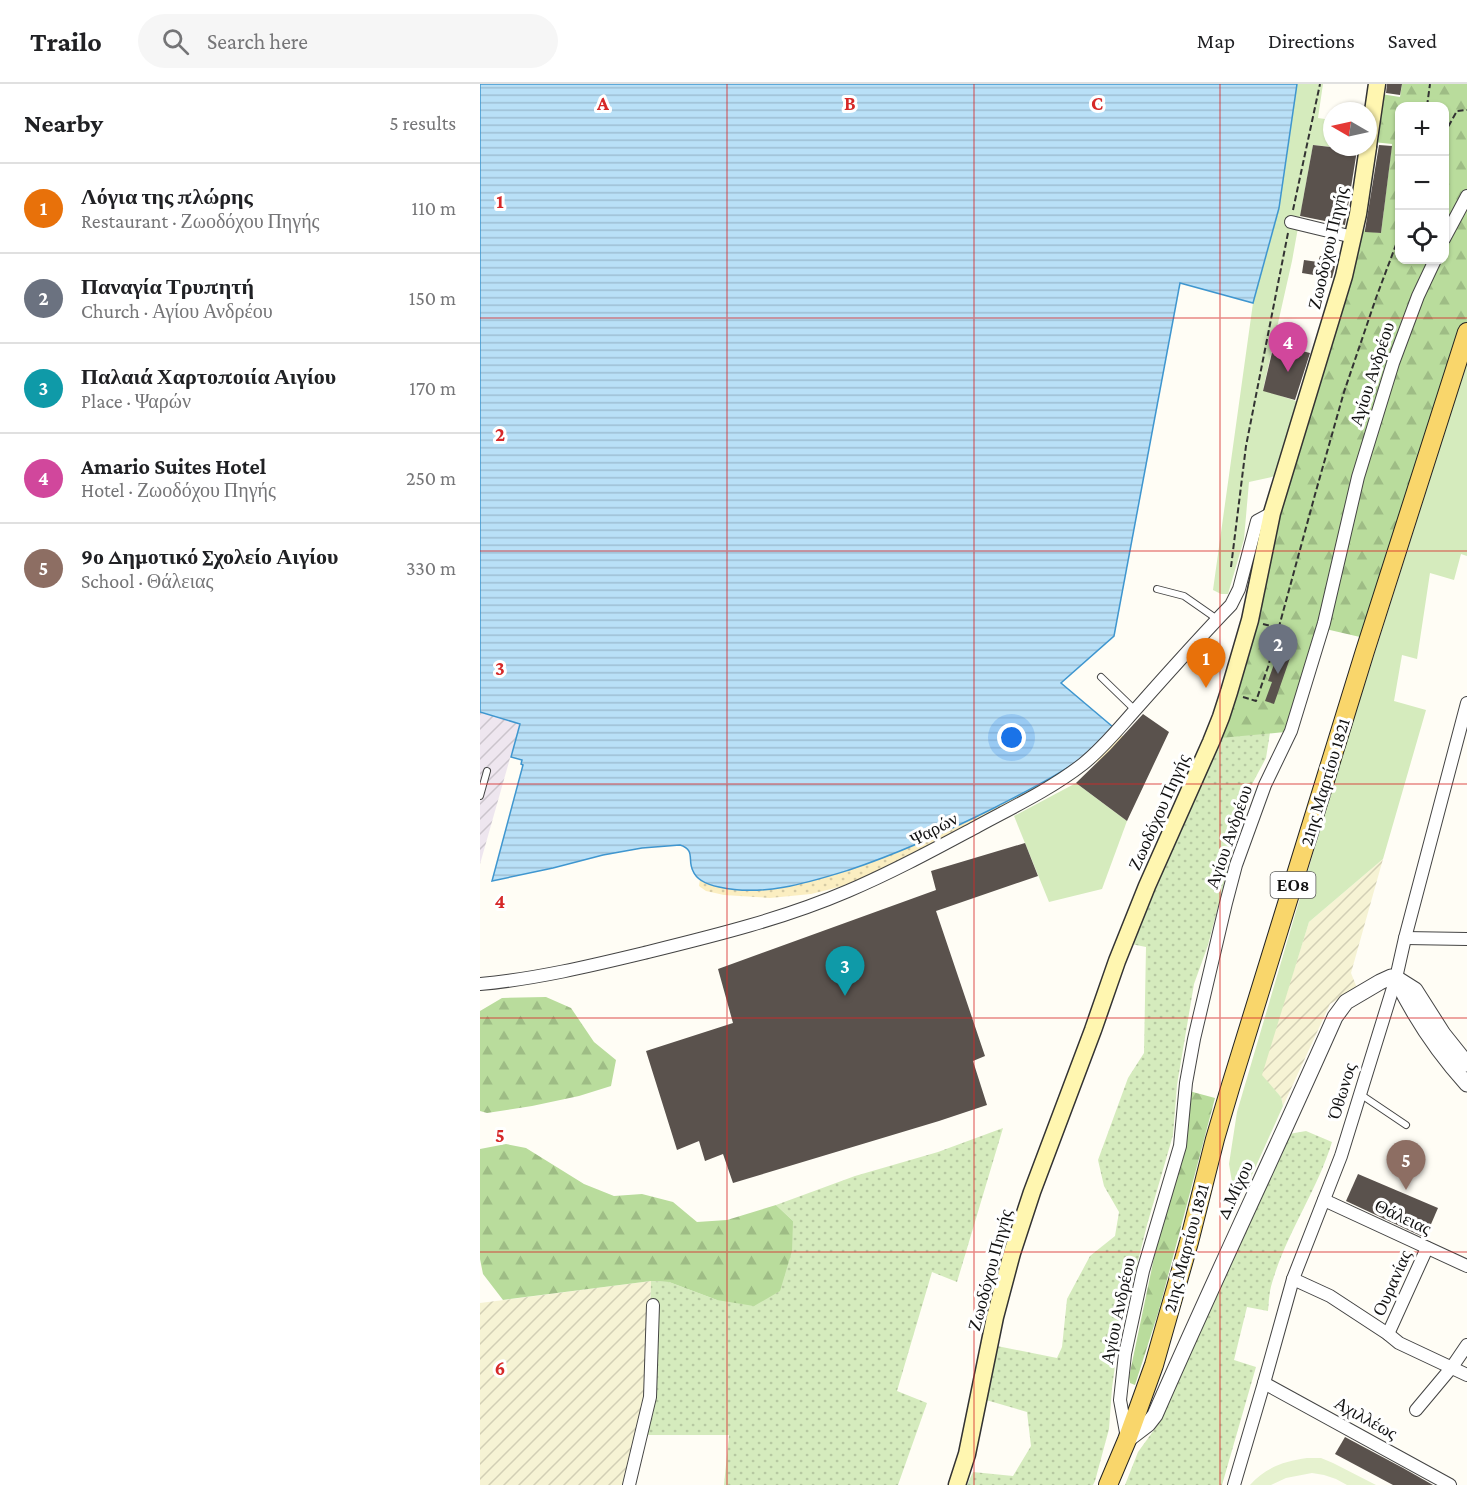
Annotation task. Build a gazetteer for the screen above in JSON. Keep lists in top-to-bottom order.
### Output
{
  "streets": {
    "main road": ["Ζωοδόχου Πηγής", "21ης Μαρτίου 1821", "ΕΟ8"],
    "street": [
      "Αγίου Ανδρέου",
      "Ψαρών",
      "Όθωνος",
      "Δ.Μίχου",
      "Θάλειας",
      "Ουρανίας",
      "Αχιλλέως"
    ]
  },
  "crossings": [
    ["Ζωοδόχου Πηγής", "Ψαρών"],
    ["Αγίου Ανδρέου", "21ης Μαρτίου 1821"],
    ["Αγίου Ανδρέου", "ΕΟ8"],
    ["Αγίου Ανδρέου", "Δ.Μίχου"],
    ["21ης Μαρτίου 1821", "ΕΟ8"],
    ["21ης Μαρτίου 1821", "Δ.Μίχου"],
    ["ΕΟ8", "Δ.Μίχου"],
    ["Όθωνος", "Δ.Μίχου"],
    ["Όθωνος", "Θάλειας"],
    ["Όθωνος", "Αχιλλέως"],
    ["Θάλειας", "Ουρανίας"]
  ],
  "north": "left",
  "page": {
    "header": "Trailo",
    "search": "Search here",
    "nav": ["Map", "Directions", "Saved"],
    "heading": ["Nearby", "5 results"],
    "map_buttons": ["+", "−"],
    "list": [
      {
        "mark": "1",
        "name": "Λόγια της πλώρης",
        "note": "Restaurant · Ζωοδόχου Πηγής",
        "value": "110 m"
      },
      {
        "mark": "2",
        "name": "Παναγία Τρυπητή",
        "note": "Church · Αγίου Ανδρέου",
        "value": "150 m"
      },
      {
        "mark": "3",
        "name": "Παλαιά Χαρτοποιία Αιγίου",
        "note": "Place · Ψαρών",
        "value": "170 m"
      },
      {
        "mark": "4",
        "name": "Amario Suites Hotel",
        "note": "Hotel · Ζωοδόχου Πηγής",
        "value": "250 m"
      },
      {
        "mark": "5",
        "name": "9ο Δημοτικό Σχολείο Αιγίου",
        "note": "School · Θάλειας",
        "value": "330 m"
      }
    ],
    "pins": [
      "4",
      "2",
      "1",
      "3",
      "5"
    ]
  },
  "grid": {
    "columns": ["A", "B", "C"],
    "rows": [
      "1",
      "2",
      "3",
      "4",
      "5",
      "6"
    ]
  }
}
